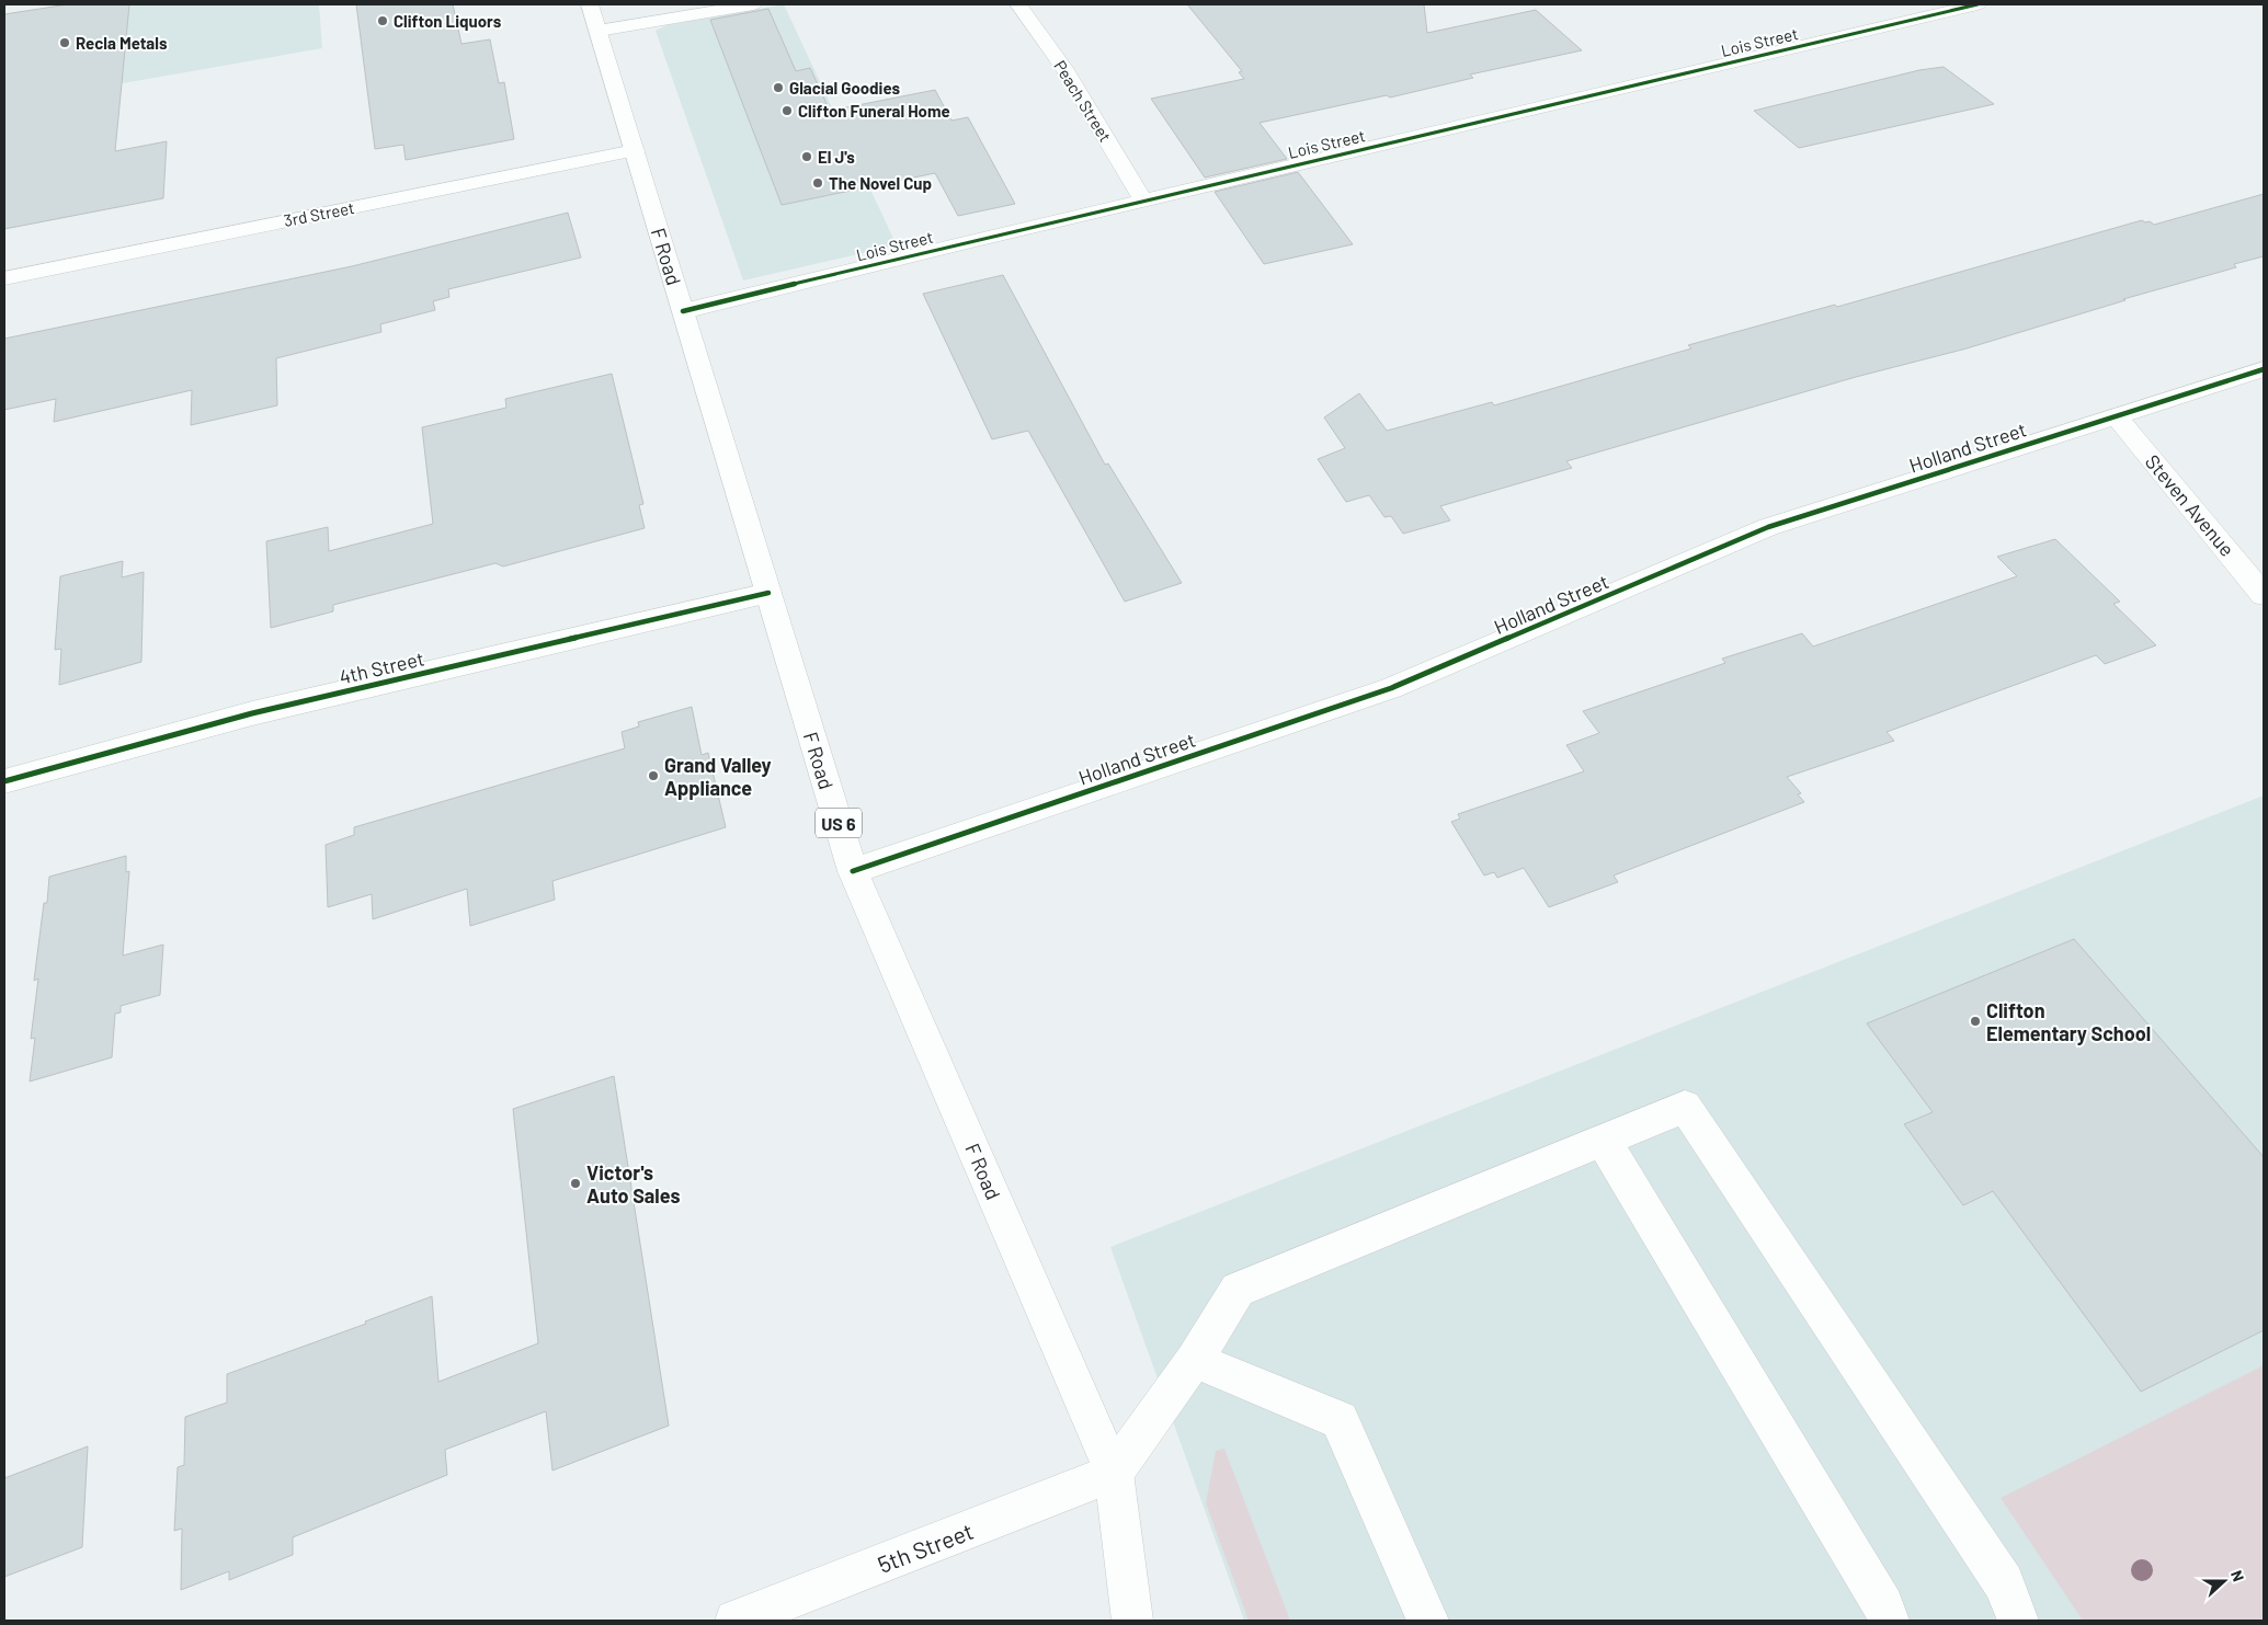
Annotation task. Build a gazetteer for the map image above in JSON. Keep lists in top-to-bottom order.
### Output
{
  "streets": {
    "street": [
      "Lois Street",
      "Peach Street",
      "3rd Street",
      "F Road",
      "Holland Street",
      "Steven Avenue",
      "4th Street",
      "US 6",
      "5th Street"
    ]
  },
  "crossings": [
    ["Lois Street", "Peach Street"],
    ["Lois Street", "F Road"],
    ["3rd Street", "F Road"],
    ["F Road", "Holland Street"],
    ["F Road", "4th Street"],
    ["F Road", "5th Street"],
    ["Holland Street", "Steven Avenue"]
  ],
  "places": [
    "Clifton Liquors",
    "Recla Metals",
    "Glacial Goodies",
    "Clifton Funeral Home",
    "El J's",
    "The Novel Cup",
    "Grand Valley Appliance",
    "Clifton Elementary School",
    "Victor's Auto Sales"
  ],
  "north": "right"
}
